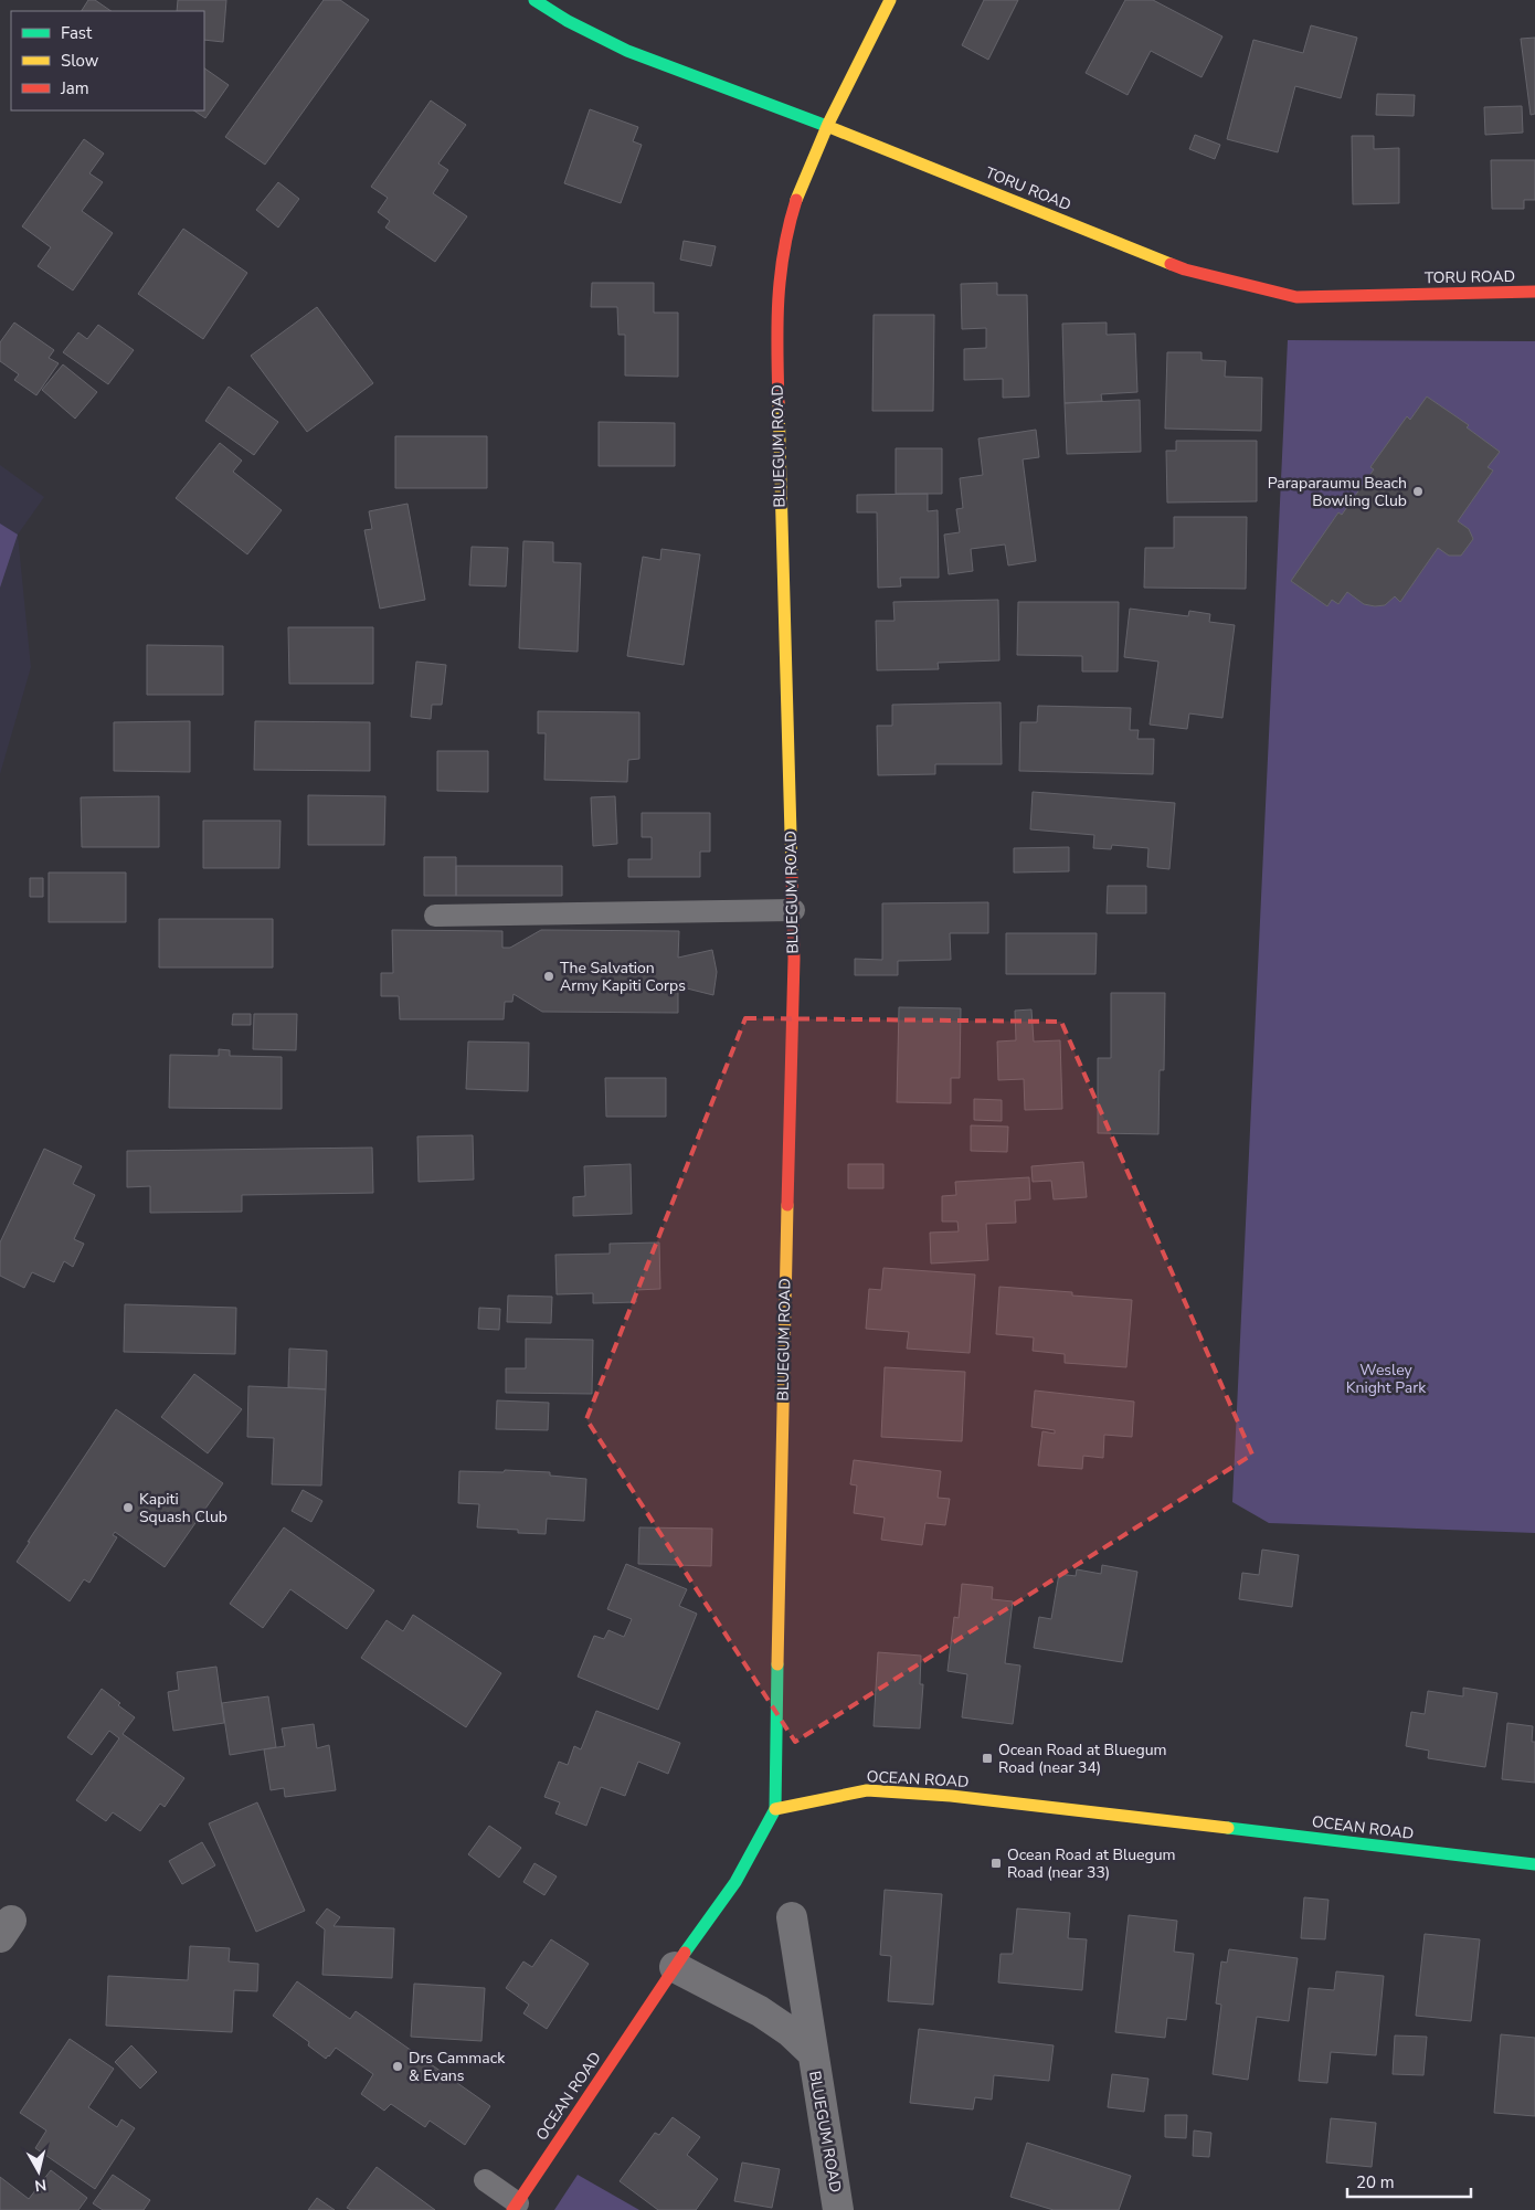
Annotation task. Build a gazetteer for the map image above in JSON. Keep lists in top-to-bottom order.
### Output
{
  "streets": {
    "street": ["TORU ROAD", "BLUEGUM ROAD", "OCEAN ROAD"]
  },
  "crossings": [
    ["TORU ROAD", "BLUEGUM ROAD"],
    ["BLUEGUM ROAD", "OCEAN ROAD"]
  ],
  "parks": ["Wesley Knight Park"],
  "places": {
    "other": [
      "Paraparaumu Beach Bowling Club",
      "The Salvation Army Kapiti Corps",
      "Kapiti Squash Club",
      "Drs Cammack & Evans"
    ],
    "transit": ["Ocean Road at Bluegum Road (near 34)", "Ocean Road at Bluegum Road (near 33)"]
  },
  "legend": ["Fast", "Slow", "Jam"],
  "scale_bar": "20 m",
  "north": "bottom"
}
